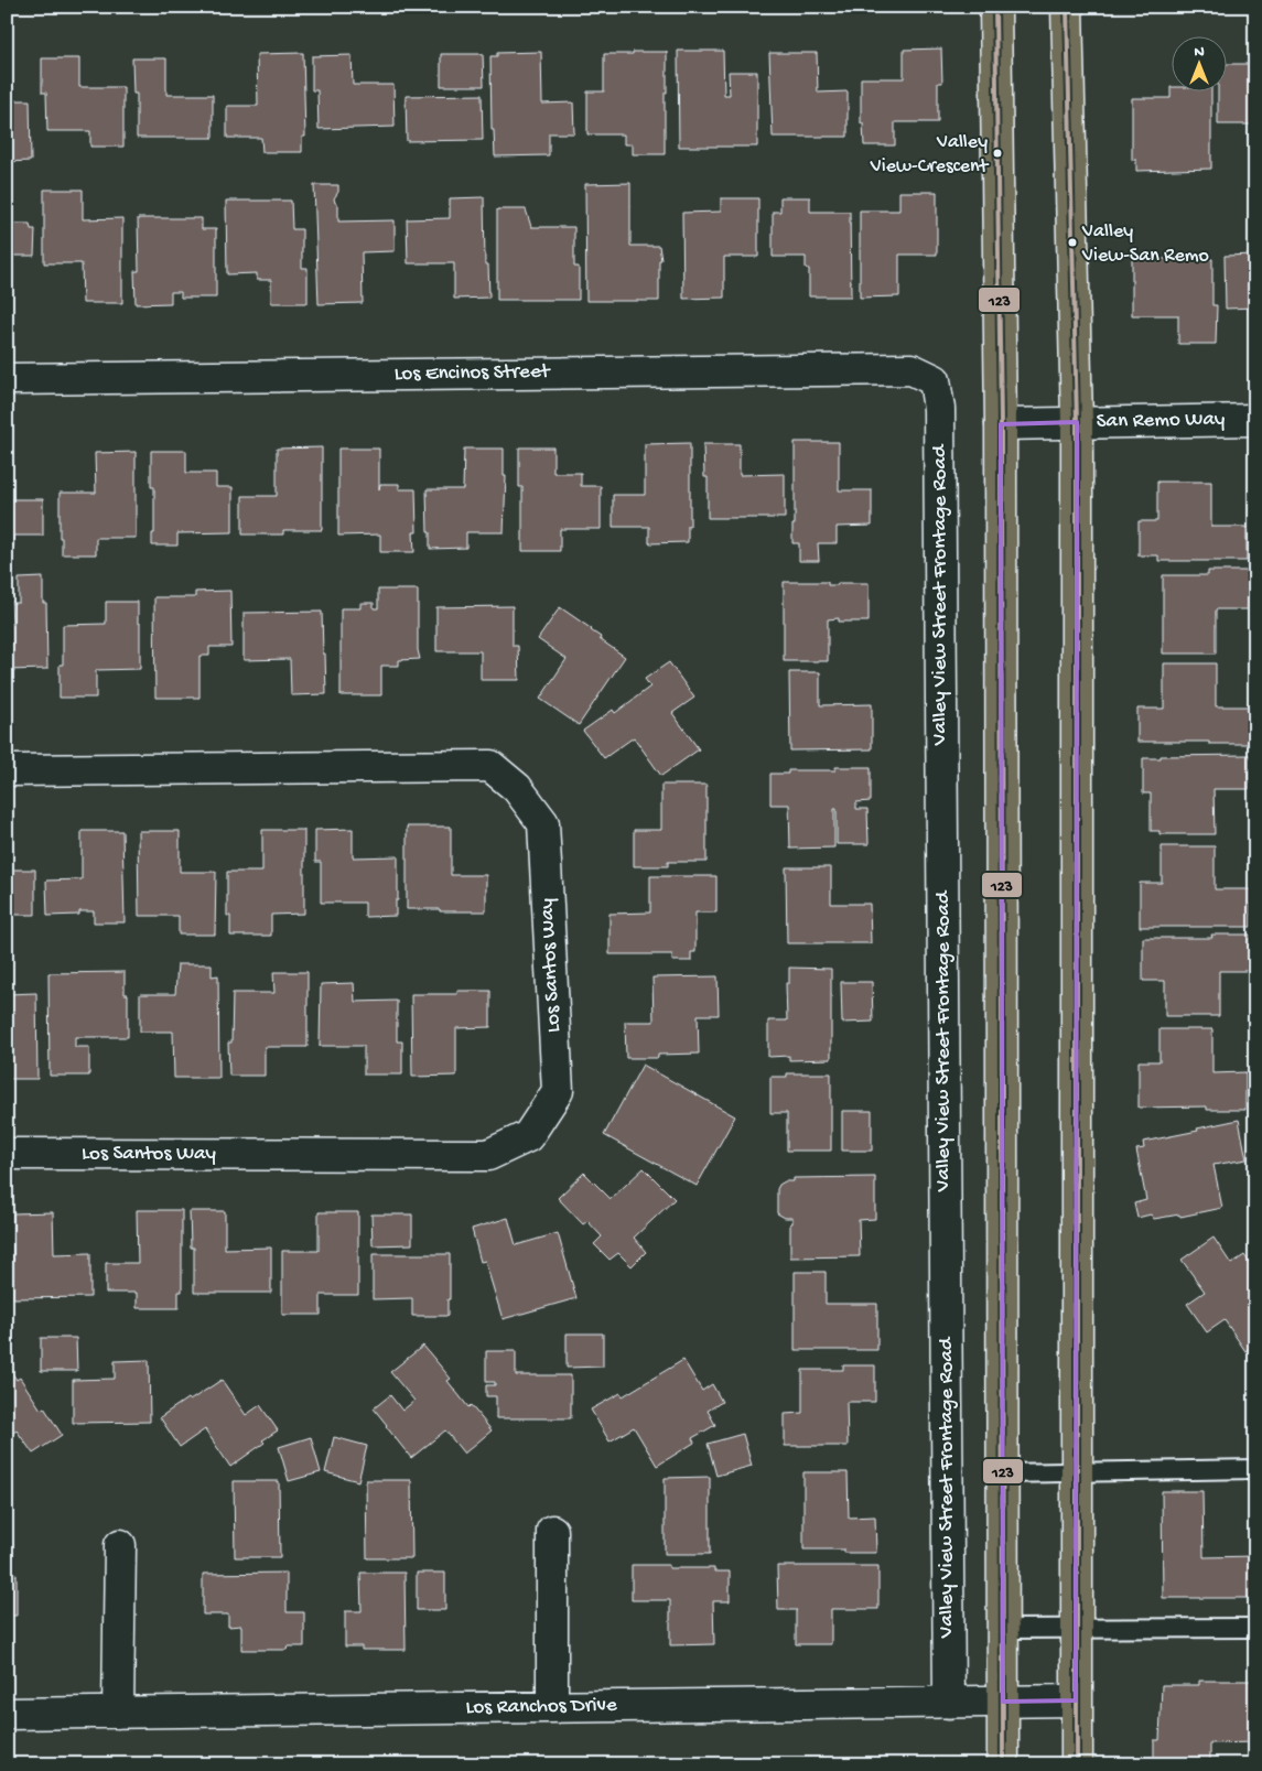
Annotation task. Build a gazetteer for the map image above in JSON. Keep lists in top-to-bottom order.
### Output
{
  "streets": {
    "street": [
      "Los Encinos Street",
      "San Remo Way",
      "Valley View Street Frontage Road",
      "Los Santos Way",
      "Los Ranchos Drive"
    ]
  },
  "crossings": [
    ["Los Encinos Street", "Valley View Street Frontage Road"],
    ["Valley View Street Frontage Road", "Los Ranchos Drive"]
  ],
  "places": ["Valley View-Crescent", "Valley View-San Remo"],
  "lines": ["transit line 123"],
  "north": "top"
}
